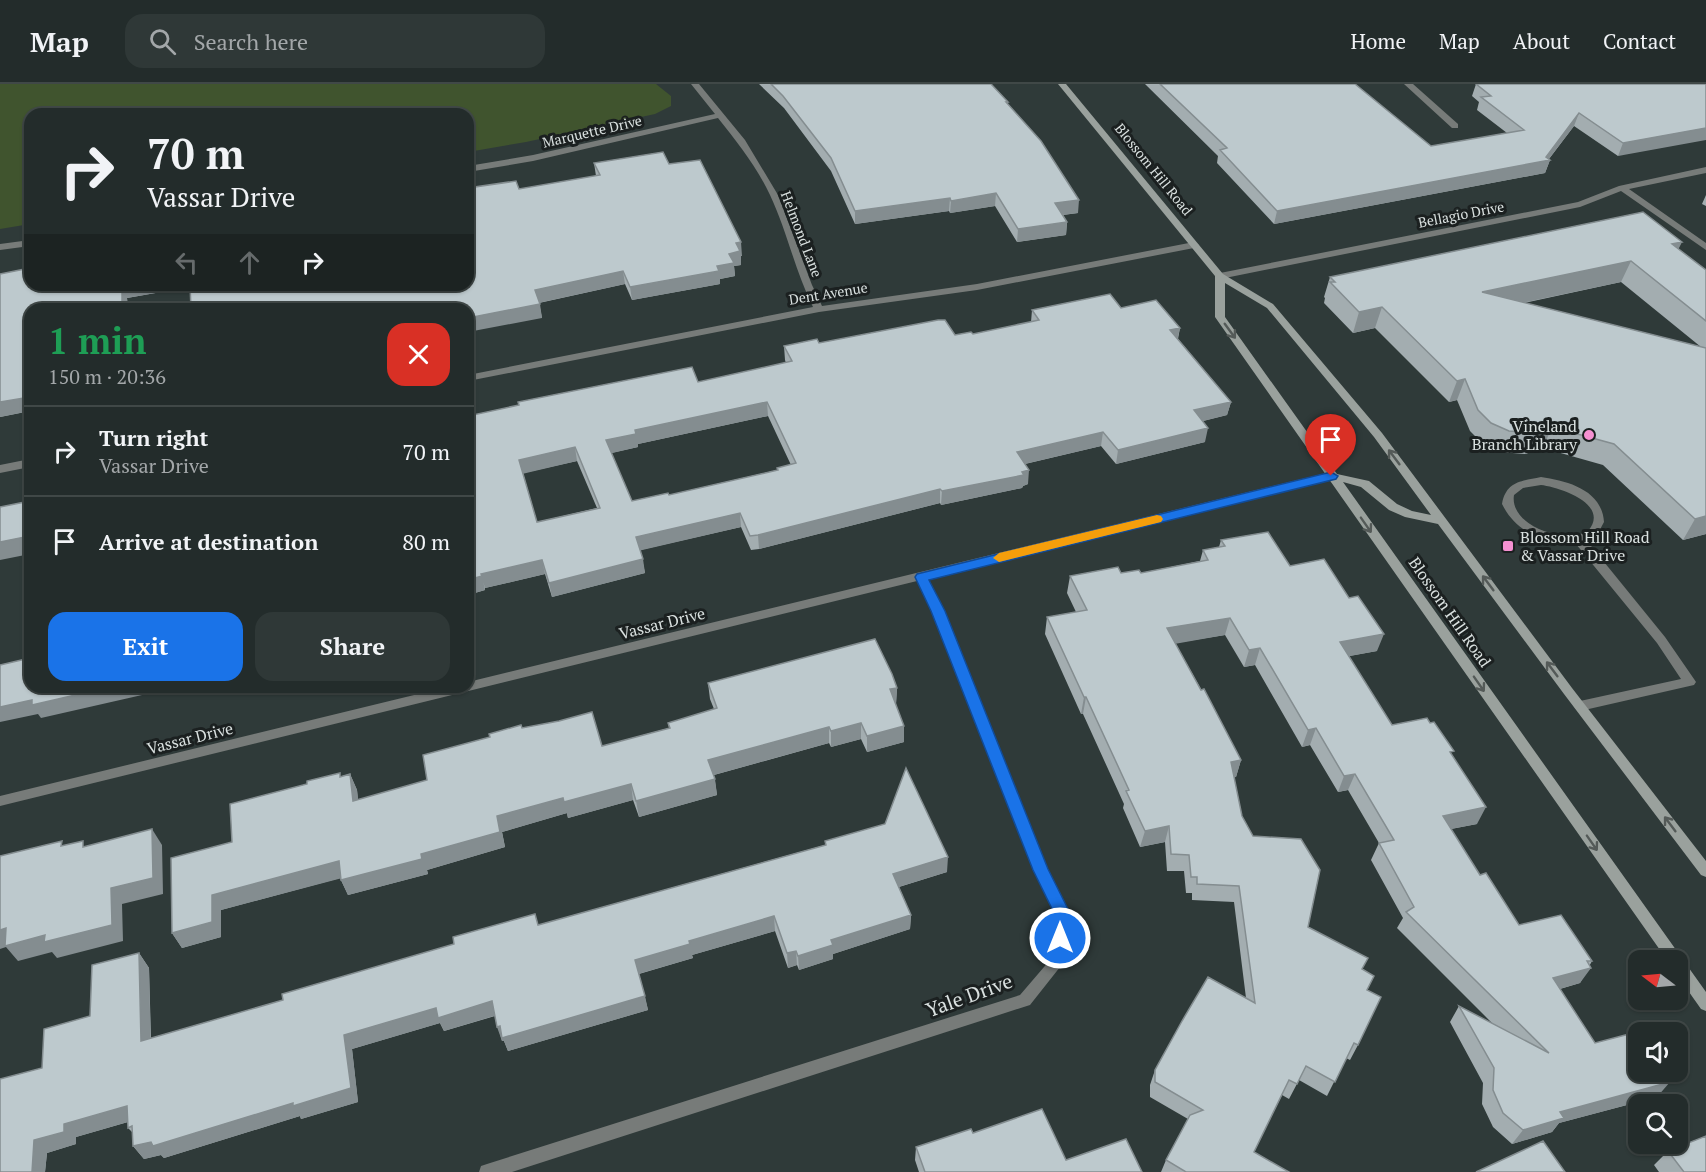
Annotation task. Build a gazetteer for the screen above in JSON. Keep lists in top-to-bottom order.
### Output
{
  "streets": {
    "main road": ["Blossom Hill Road"],
    "street": [
      "Marquette Drive",
      "Bellagio Drive",
      "Helmond Lane",
      "Dent Avenue",
      "Vassar Drive",
      "Yale Drive"
    ]
  },
  "crossings": [
    ["Marquette Drive", "Helmond Lane"],
    ["Blossom Hill Road", "Bellagio Drive"],
    ["Blossom Hill Road", "Dent Avenue"],
    ["Blossom Hill Road", "Vassar Drive"],
    ["Helmond Lane", "Dent Avenue"],
    ["Vassar Drive", "Yale Drive"]
  ],
  "places": {
    "other": ["Vineland Branch Library"],
    "transit": ["Blossom Hill Road & Vassar Drive"]
  },
  "north": "left",
  "page": {
    "header": "Map",
    "search": "Search here",
    "nav": [
      "Home",
      "Map",
      "About",
      "Contact"
    ],
    "turn": ["70 m", "Vassar Drive"],
    "heading": ["1 min", "150 m · 20:36"],
    "list": [
      {
        "name": "Turn right",
        "note": "Vassar Drive",
        "value": "70 m"
      },
      {
        "name": "Arrive at destination",
        "value": "80 m"
      }
    ],
    "buttons": ["Exit", "Share"]
  }
}
